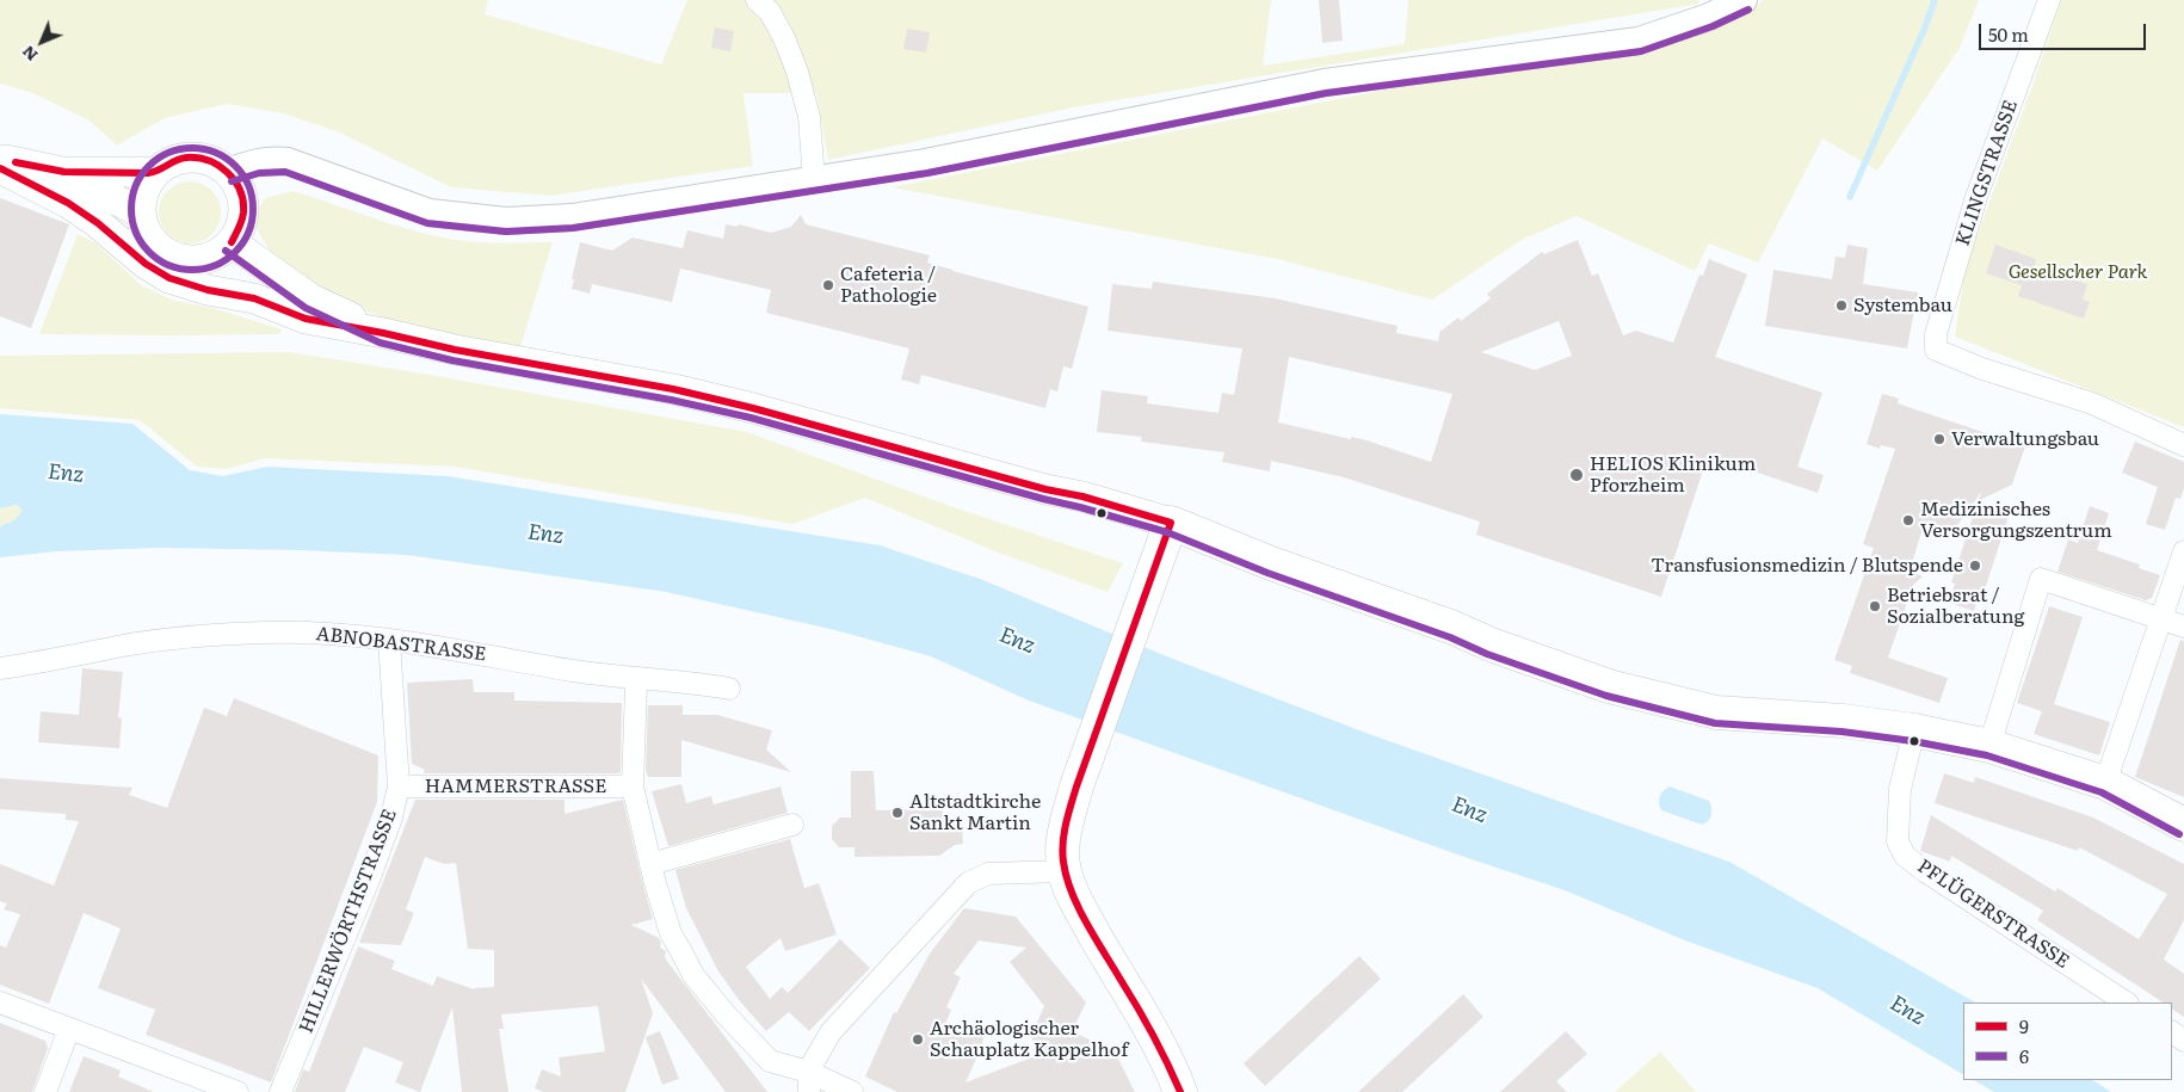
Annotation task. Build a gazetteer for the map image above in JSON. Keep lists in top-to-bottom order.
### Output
{
  "streets": {
    "street": [
      "KLINGSTRASSE",
      "ABNOBASTRASSE",
      "HAMMERSTRASSE",
      "PFLÜGERSTRASSE",
      "HILLERWÖRTHSTRASSE"
    ]
  },
  "crossings": [
    ["ABNOBASTRASSE", "HILLERWÖRTHSTRASSE"],
    ["HAMMERSTRASSE", "HILLERWÖRTHSTRASSE"]
  ],
  "water": ["Enz"],
  "parks": ["Gesellscher Park"],
  "places": [
    "Cafeteria / Pathologie",
    "Systembau",
    "Verwaltungsbau",
    "HELIOS Klinikum Pforzheim",
    "Medizinisches Versorgungszentrum",
    "Transfusionsmedizin / Blutspende",
    "Betriebsrat / Sozialberatung",
    "Altstadtkirche Sankt Martin",
    "Archäologischer Schauplatz Kappelhof"
  ],
  "lines": ["transit line 6", "transit line 9"],
  "legend": ["9", "6"],
  "scale_bar": "50 m",
  "north": "bottom left"
}
